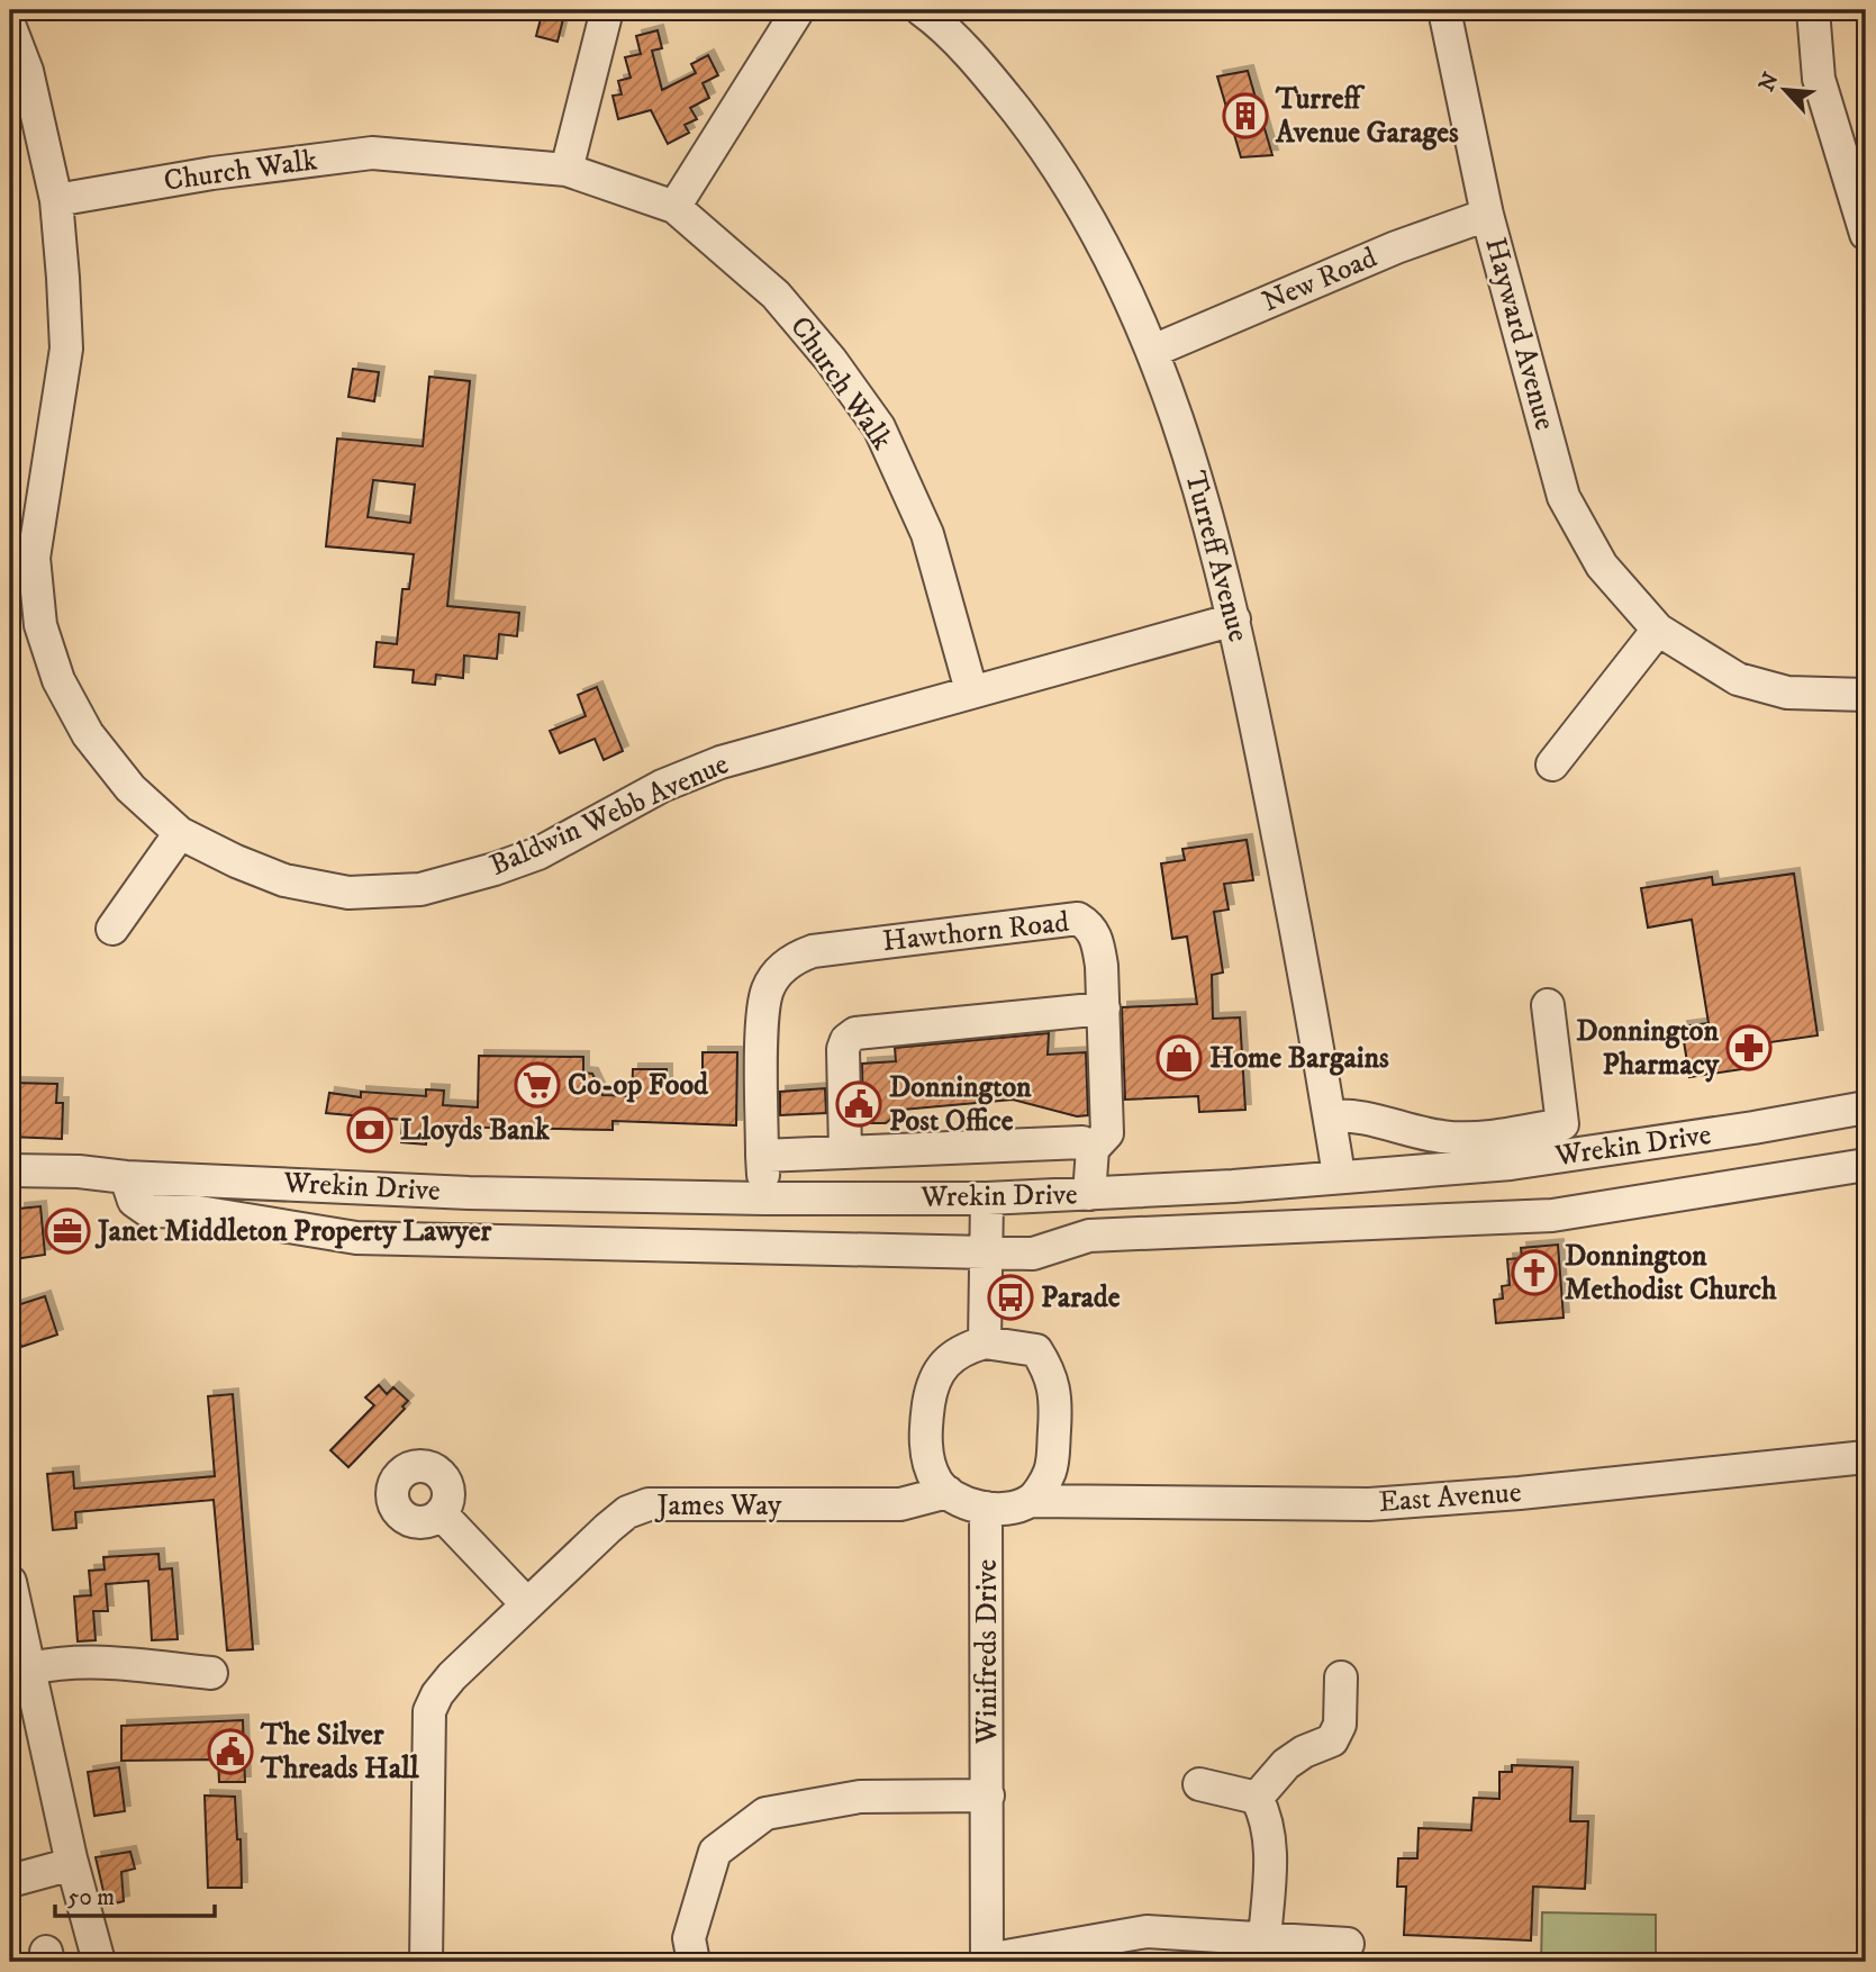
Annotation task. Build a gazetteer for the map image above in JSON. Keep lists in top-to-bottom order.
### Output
{
  "streets": {
    "street": [
      "Church Walk",
      "New Road",
      "Hayward Avenue",
      "Turreff Avenue",
      "Baldwin Webb Avenue",
      "Hawthorn Road",
      "Wrekin Drive",
      "East Avenue",
      "James Way",
      "Winifreds Drive"
    ]
  },
  "crossings": [
    ["Church Walk", "Baldwin Webb Avenue"],
    ["New Road", "Hayward Avenue"],
    ["New Road", "Turreff Avenue"],
    ["Turreff Avenue", "Baldwin Webb Avenue"],
    ["Turreff Avenue", "Wrekin Drive"],
    ["Hawthorn Road", "Wrekin Drive"],
    ["East Avenue", "James Way"],
    ["East Avenue", "Winifreds Drive"],
    ["James Way", "Winifreds Drive"]
  ],
  "places": {
    "building": ["Turreff Avenue Garages"],
    "pharmacy": ["Donnington Pharmacy"],
    "shop": ["Home Bargains"],
    "supermarket": ["Co-op Food"],
    "public building": ["Donnington Post Office", "The Silver Threads Hall"],
    "bank": ["Lloyds Bank"],
    "office": ["Janet Middleton Property Lawyer"],
    "church": ["Donnington Methodist Church"],
    "bus stop": ["Parade"]
  },
  "scale_bar": "50 m",
  "north": "top left"
}
